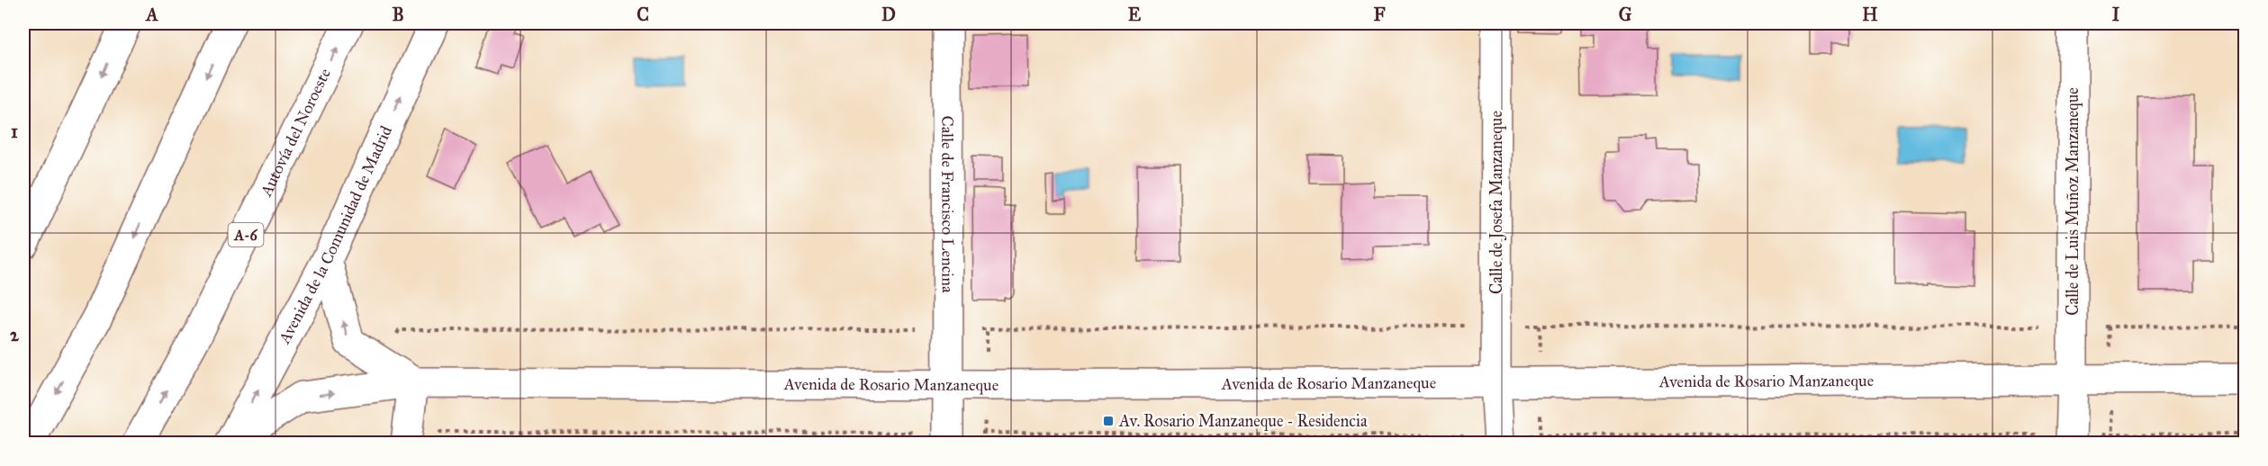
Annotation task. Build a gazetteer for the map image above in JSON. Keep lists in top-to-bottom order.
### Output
{
  "streets": {
    "main road": [
      "Autovía del Noroeste",
      "Calle de Luis Muñoz Manzaneque",
      "Calle de Josefa Manzaneque",
      "Calle de Francisco Lencina",
      "A-6",
      "Avenida de la Comunidad de Madrid",
      "Avenida de Rosario Manzaneque"
    ]
  },
  "crossings": [
    ["Calle de Luis Muñoz Manzaneque", "Avenida de Rosario Manzaneque"],
    ["Calle de Josefa Manzaneque", "Avenida de Rosario Manzaneque"],
    ["Calle de Francisco Lencina", "Avenida de Rosario Manzaneque"],
    ["Avenida de la Comunidad de Madrid", "Avenida de Rosario Manzaneque"]
  ],
  "places": {
    "transit": ["Av. Rosario Manzaneque - Residencia"]
  },
  "grid": {
    "columns": [
      "A",
      "B",
      "C",
      "D",
      "E",
      "F",
      "G",
      "H",
      "I"
    ],
    "rows": ["1", "2"]
  }
}
